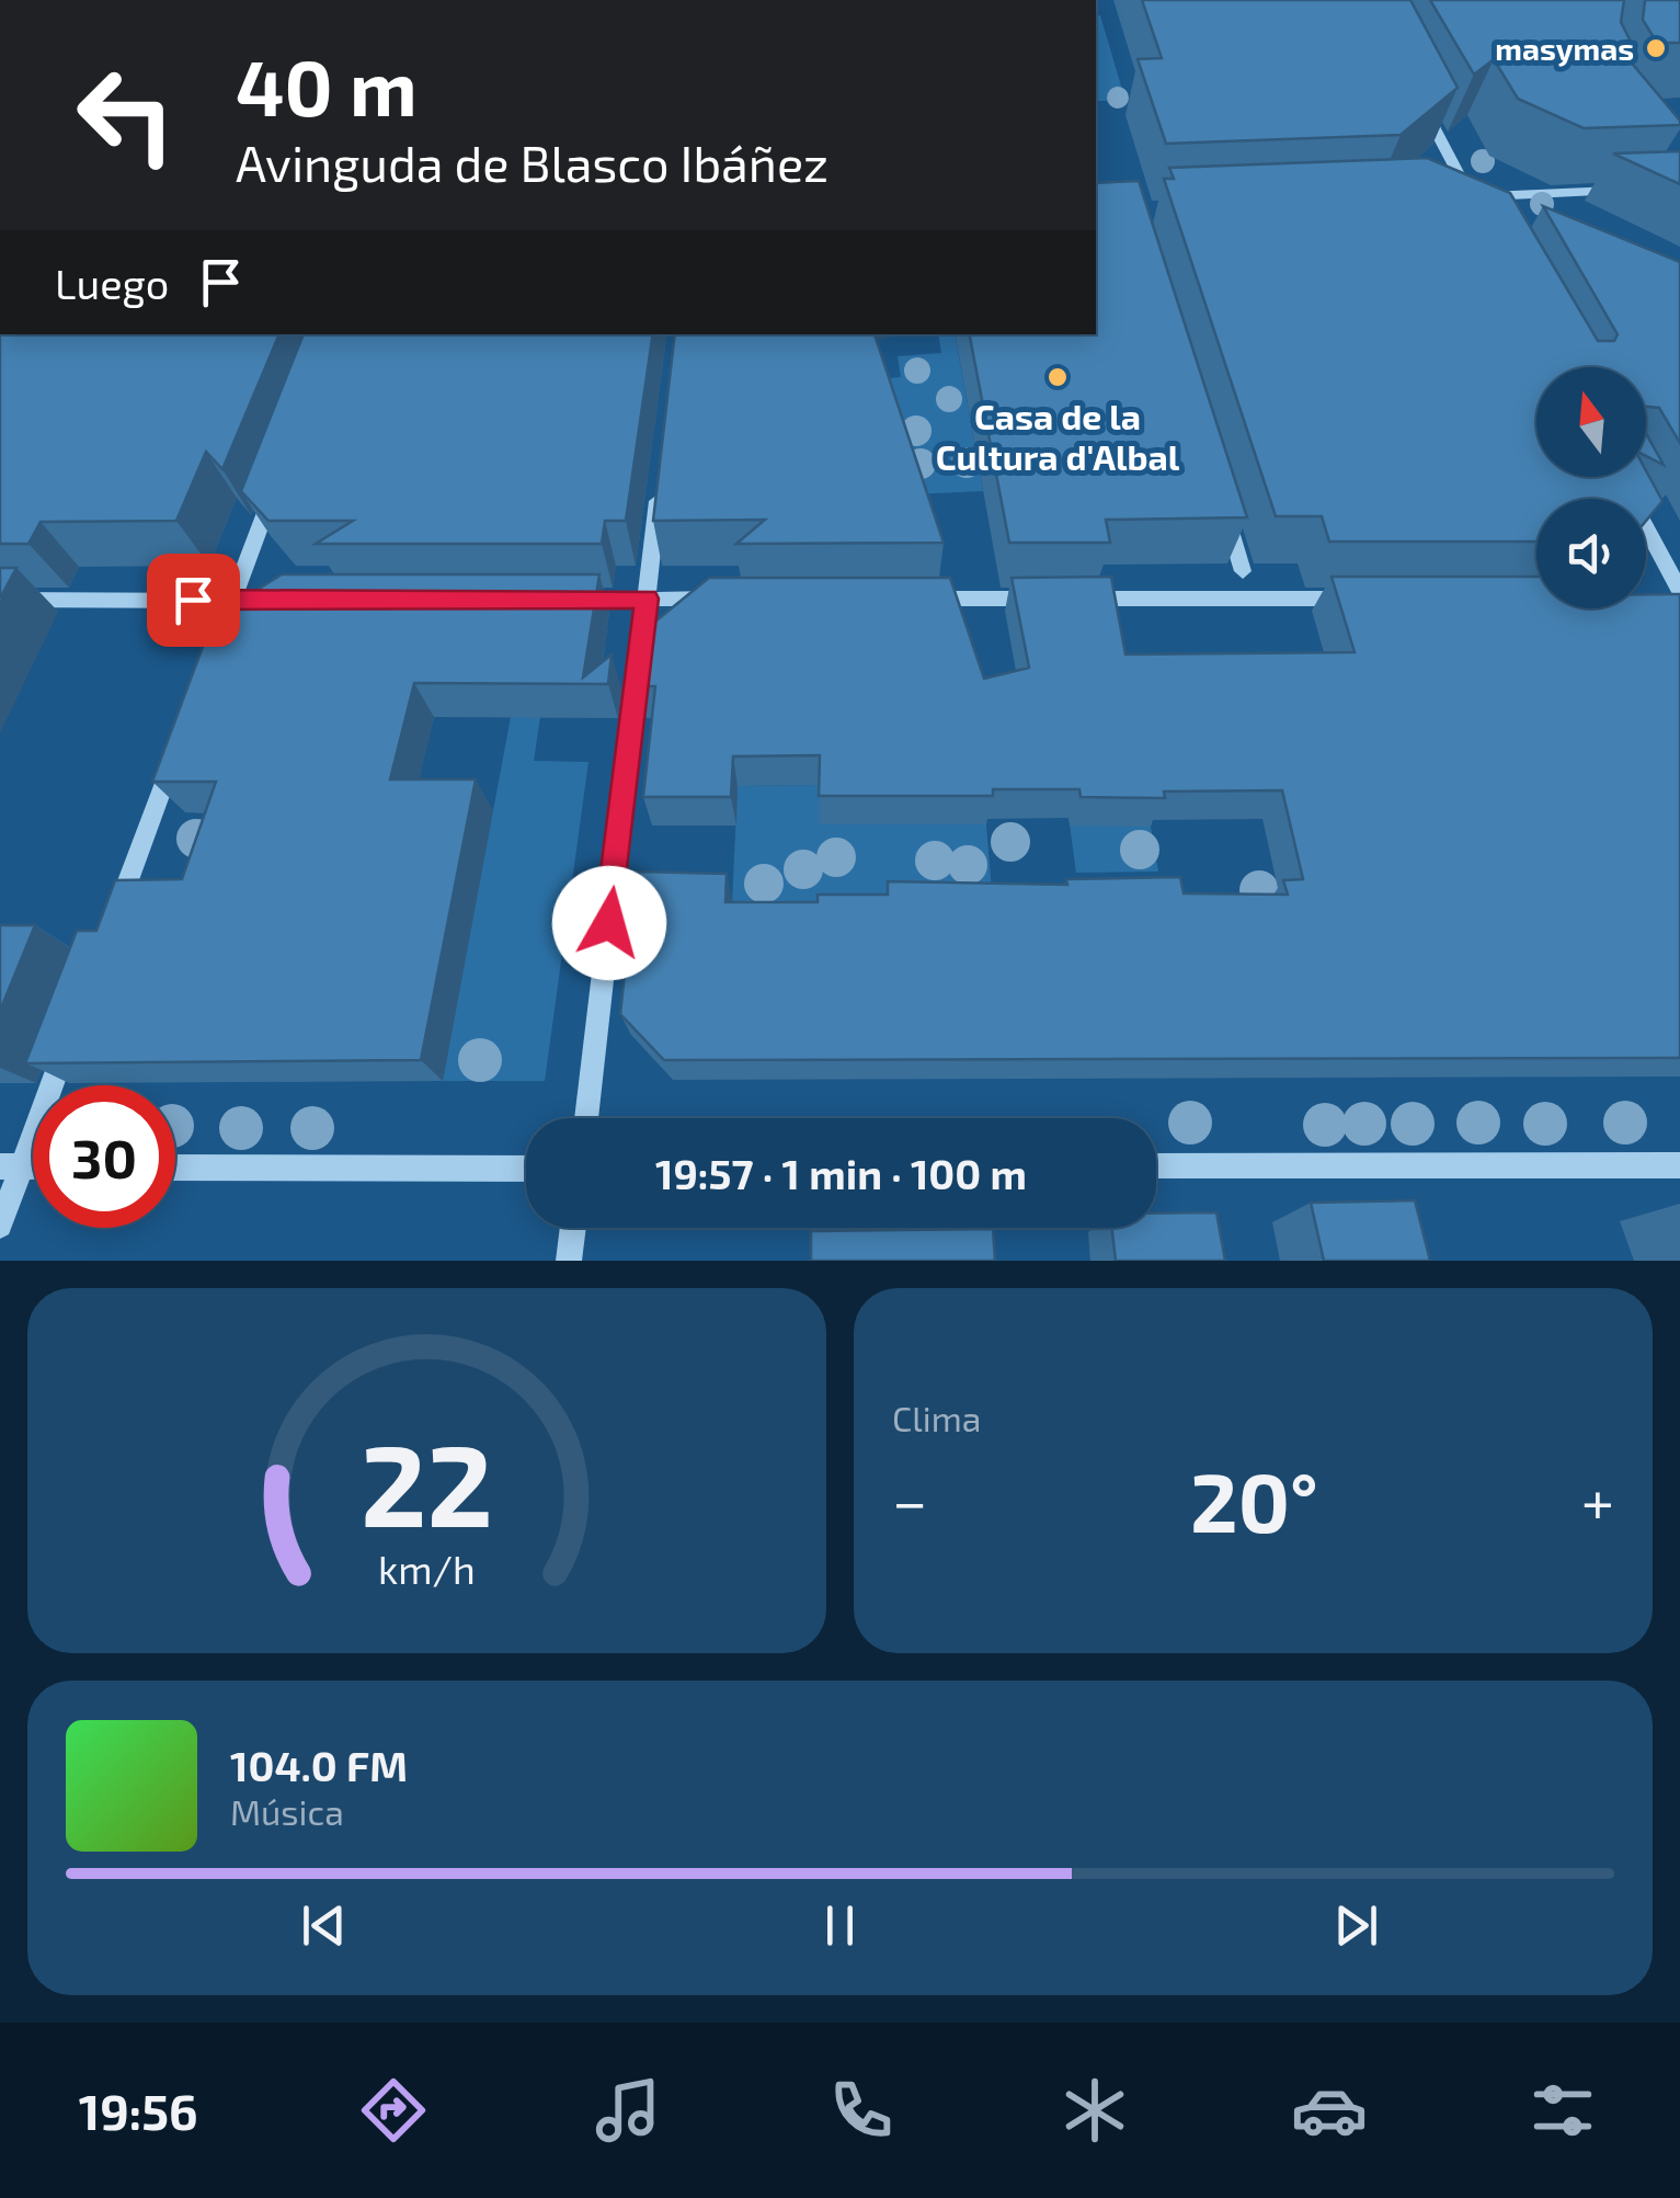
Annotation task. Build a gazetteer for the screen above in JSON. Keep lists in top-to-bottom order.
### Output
{
  "places": ["masymas", "Casa de la Cultura d'Albal"],
  "north": "top",
  "page": {
    "turn": ["40 m", "Avinguda de Blasco Ibáñez"],
    "then": "Luego",
    "limit": "30",
    "trip": "19:57 · 1 min · 100 m",
    "tile": "Clima",
    "heat": ["−", "20°", "+"],
    "song": ["104.0 FM", "Música"],
    "tabs": "19:56",
    "gauge": ["22", "km/h"]
  }
}
